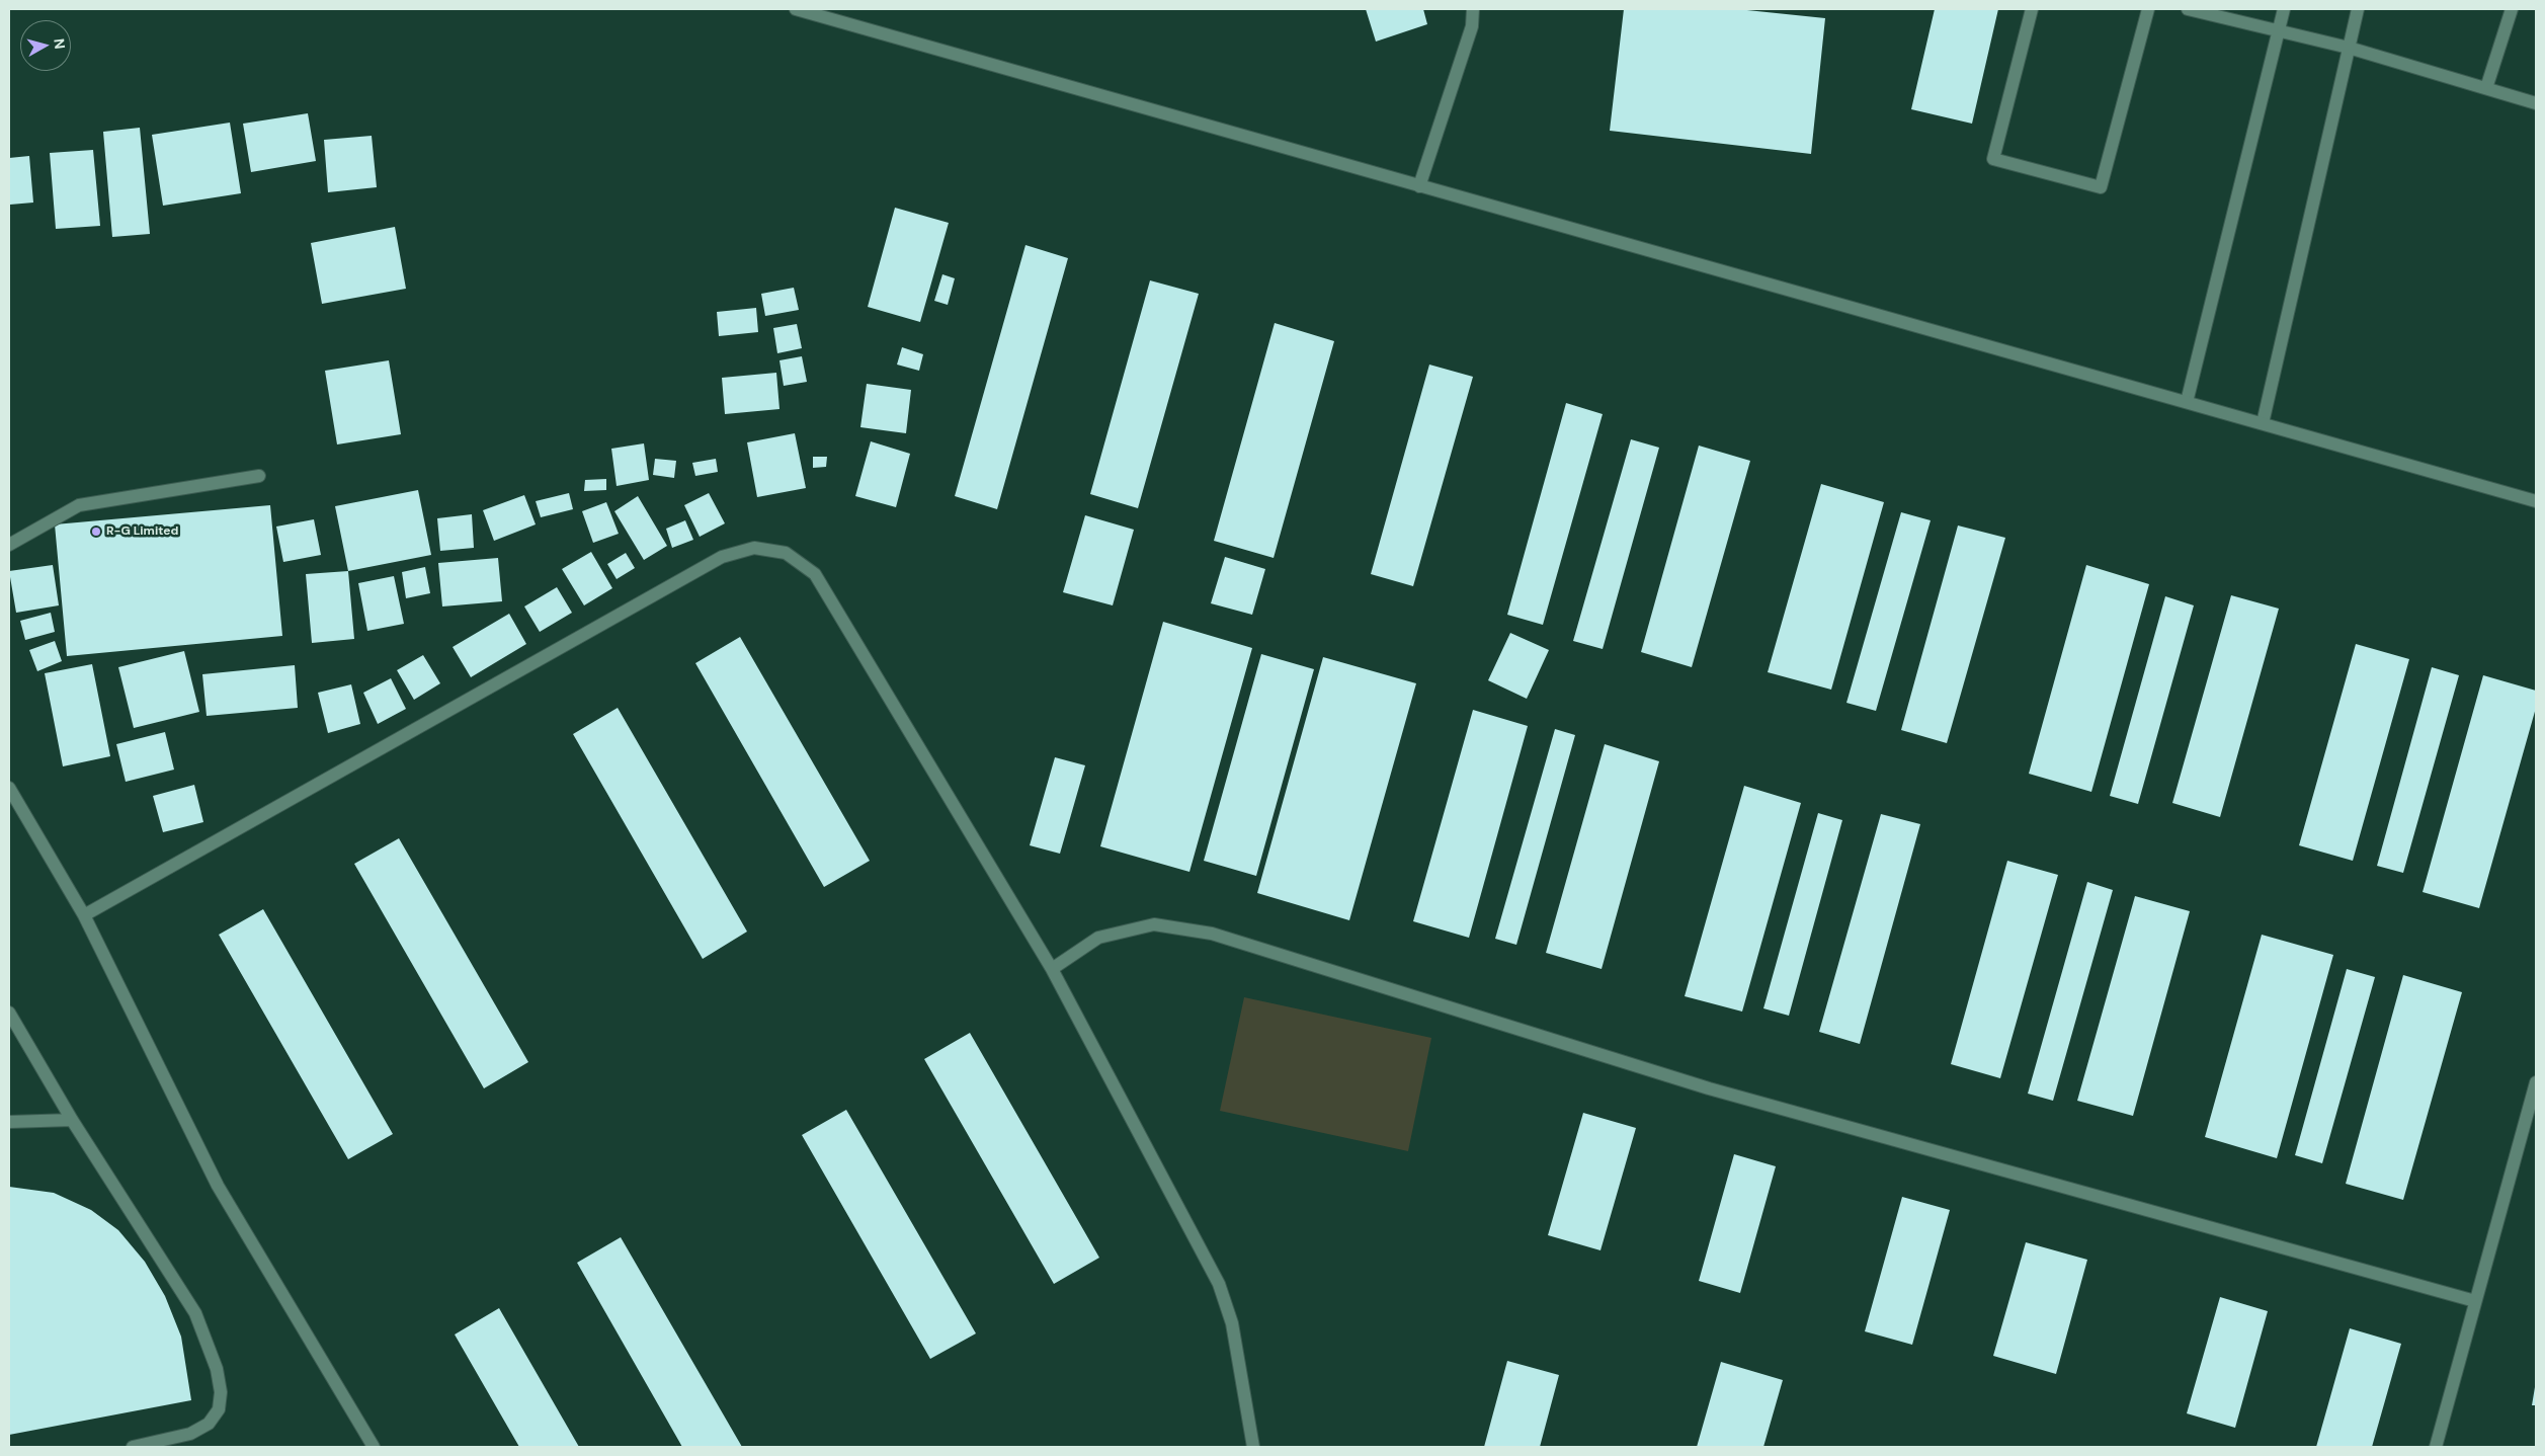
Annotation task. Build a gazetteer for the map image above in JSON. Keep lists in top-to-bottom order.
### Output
{
  "places": ["R-G Limited"],
  "north": "right"
}
